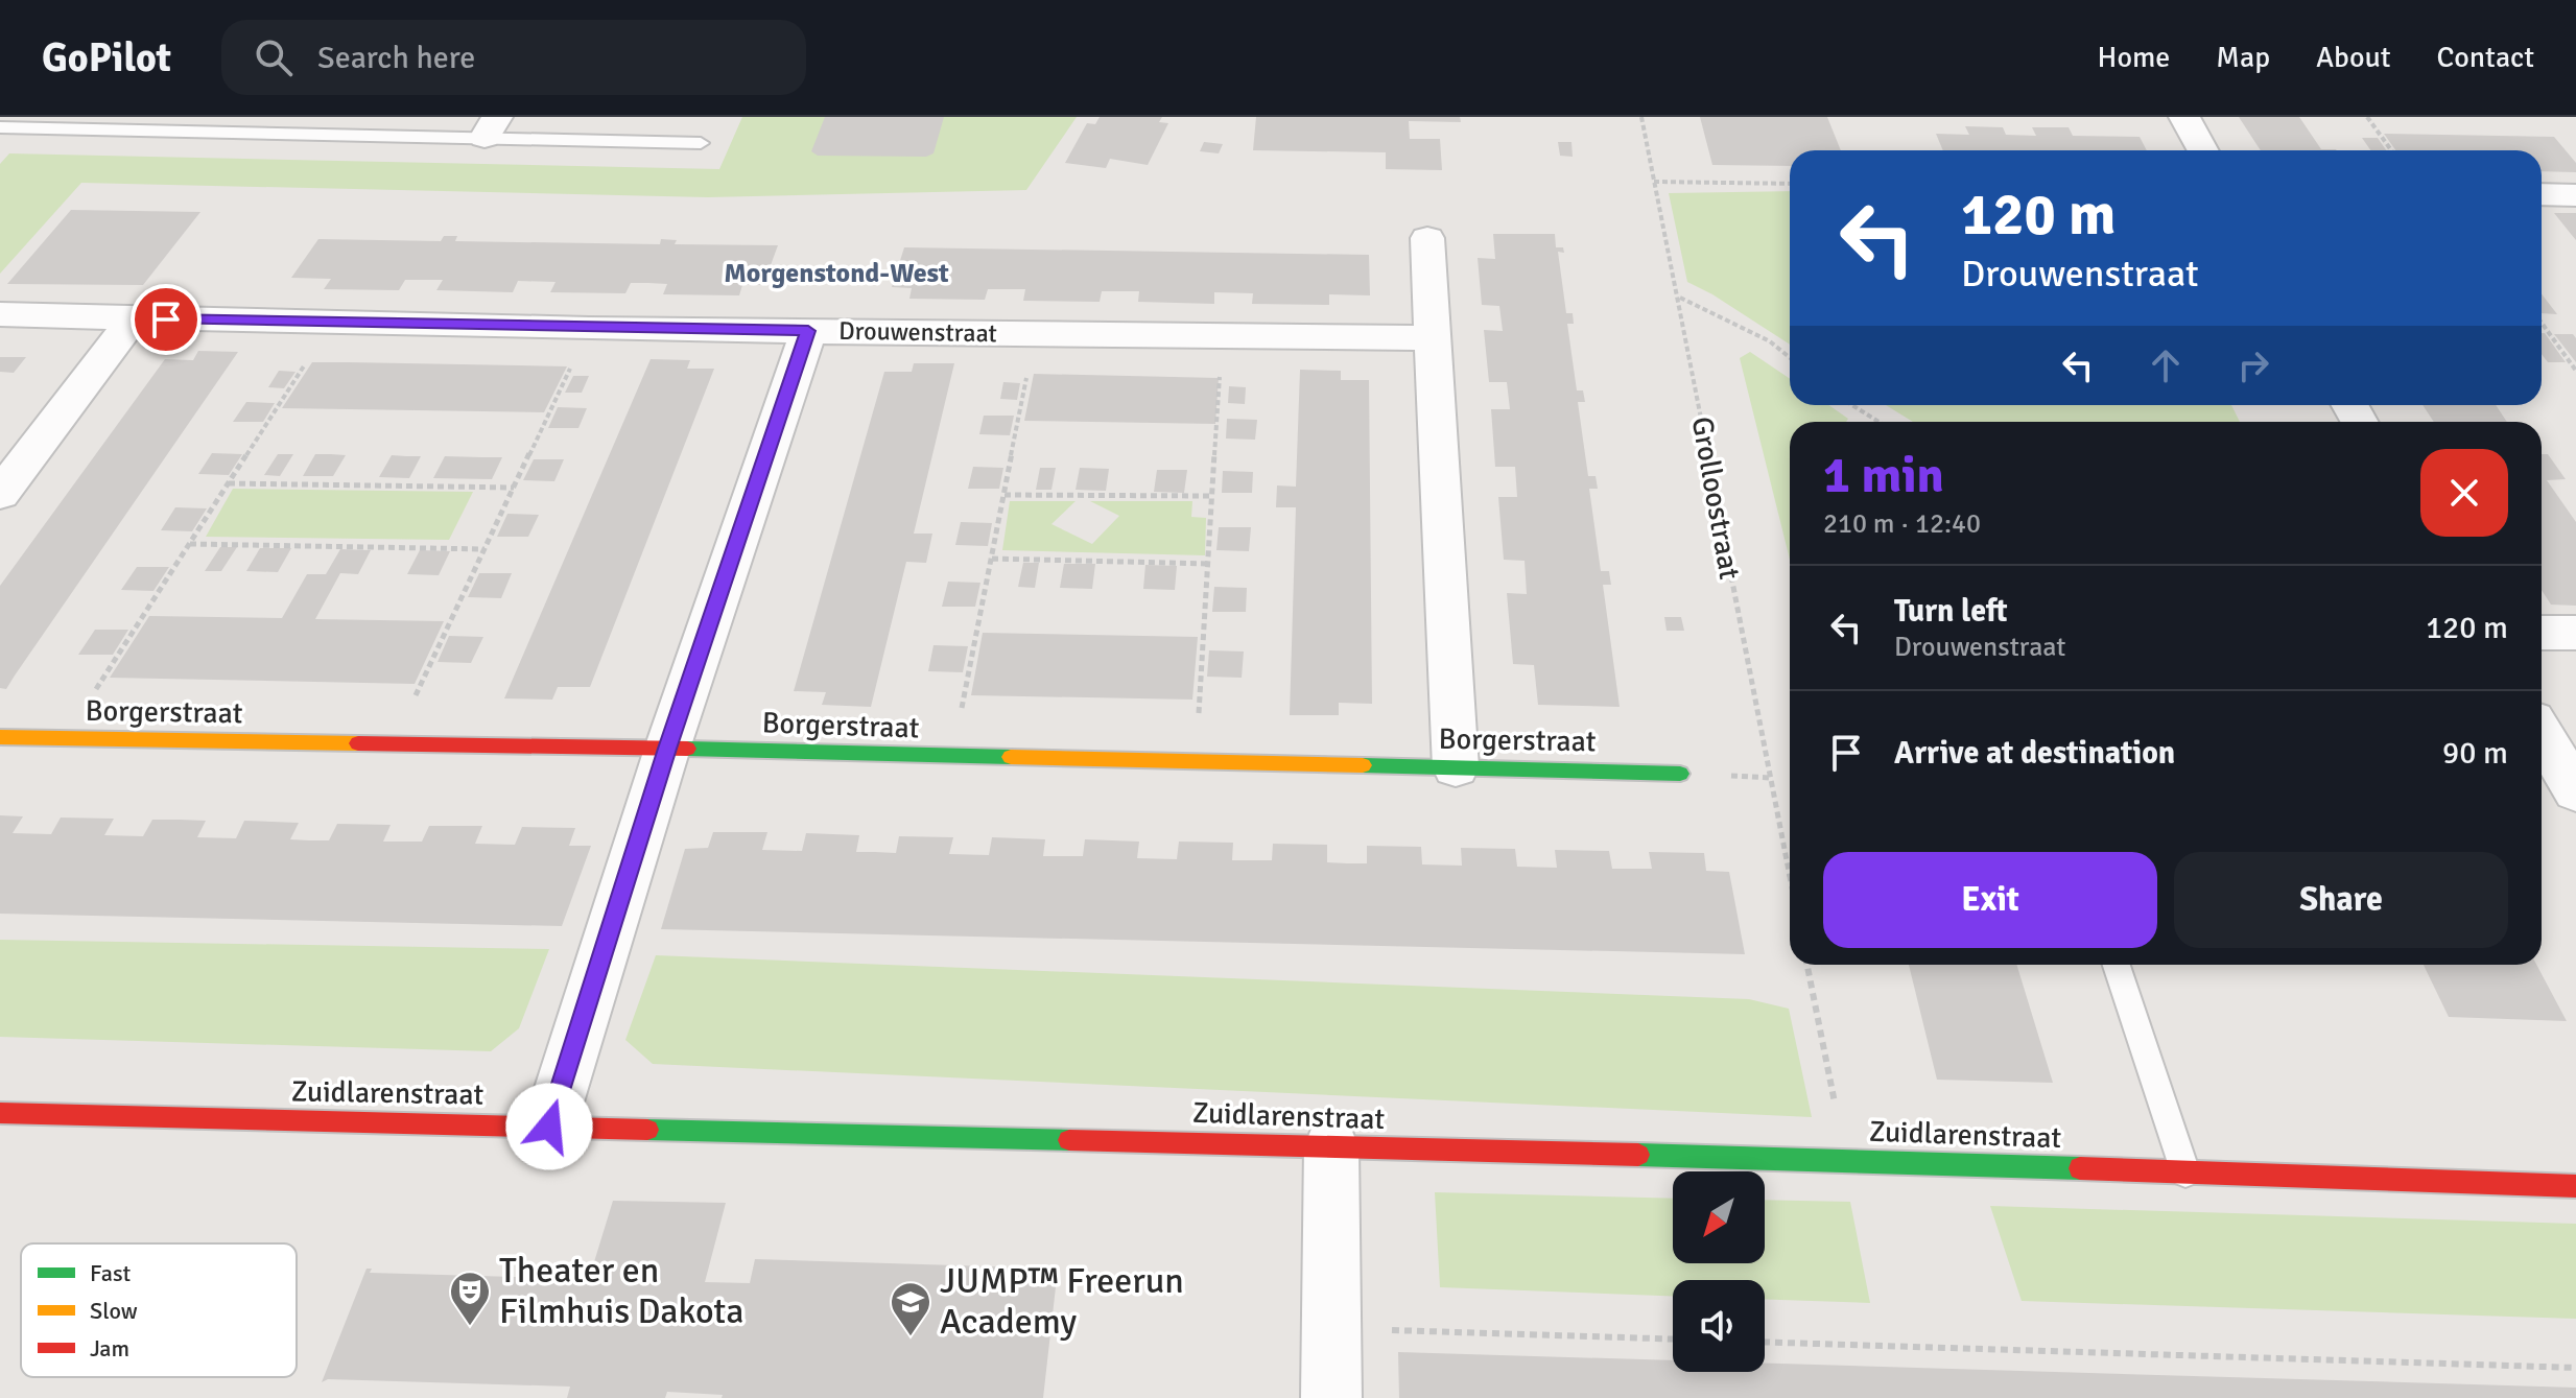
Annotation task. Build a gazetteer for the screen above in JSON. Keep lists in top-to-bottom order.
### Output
{
  "streets": {
    "street": ["Drouwenstraat", "Borgerstraat", "Zuidlarenstraat"],
    "path": ["Grolloostraat"]
  },
  "districts": ["Morgenstond-West"],
  "places": {
    "theatre": ["Theater en Filmhuis Dakota"],
    "school or university": ["JUMP™ Freerun Academy"]
  },
  "legend": ["Fast", "Slow", "Jam"],
  "north": "bottom left",
  "page": {
    "header": "GoPilot",
    "search": "Search here",
    "nav": [
      "Home",
      "Map",
      "About",
      "Contact"
    ],
    "turn": ["120 m", "Drouwenstraat"],
    "heading": ["1 min", "210 m · 12:40"],
    "list": [
      {
        "name": "Turn left",
        "note": "Drouwenstraat",
        "value": "120 m"
      },
      {
        "name": "Arrive at destination",
        "value": "90 m"
      }
    ],
    "buttons": ["Exit", "Share"]
  }
}
